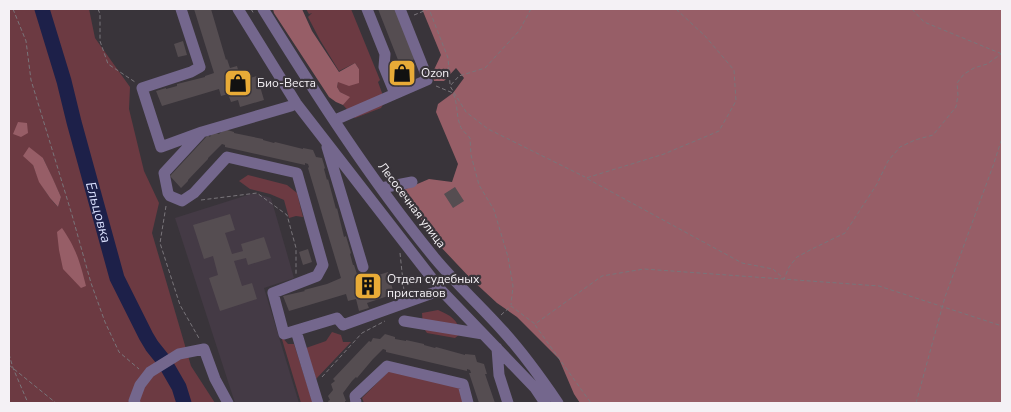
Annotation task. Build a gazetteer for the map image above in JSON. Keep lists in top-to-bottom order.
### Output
{
  "streets": {
    "street": ["Лесосечная улица"]
  },
  "water": ["Ельцовка"],
  "places": {
    "shop": ["Ozon", "Био-Веста"],
    "building": ["Отдел судебных приставов"]
  }
}
